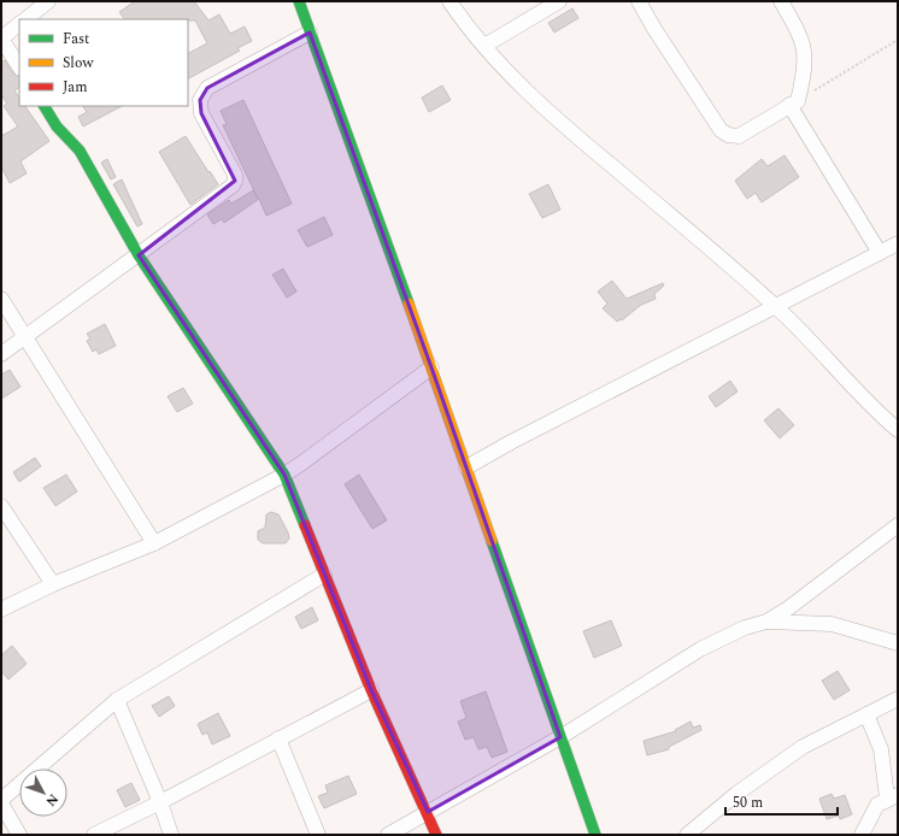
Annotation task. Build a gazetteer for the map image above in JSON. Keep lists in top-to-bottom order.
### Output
{
  "legend": ["Fast", "Slow", "Jam"],
  "scale_bar": "50 m",
  "north": "bottom right"
}
